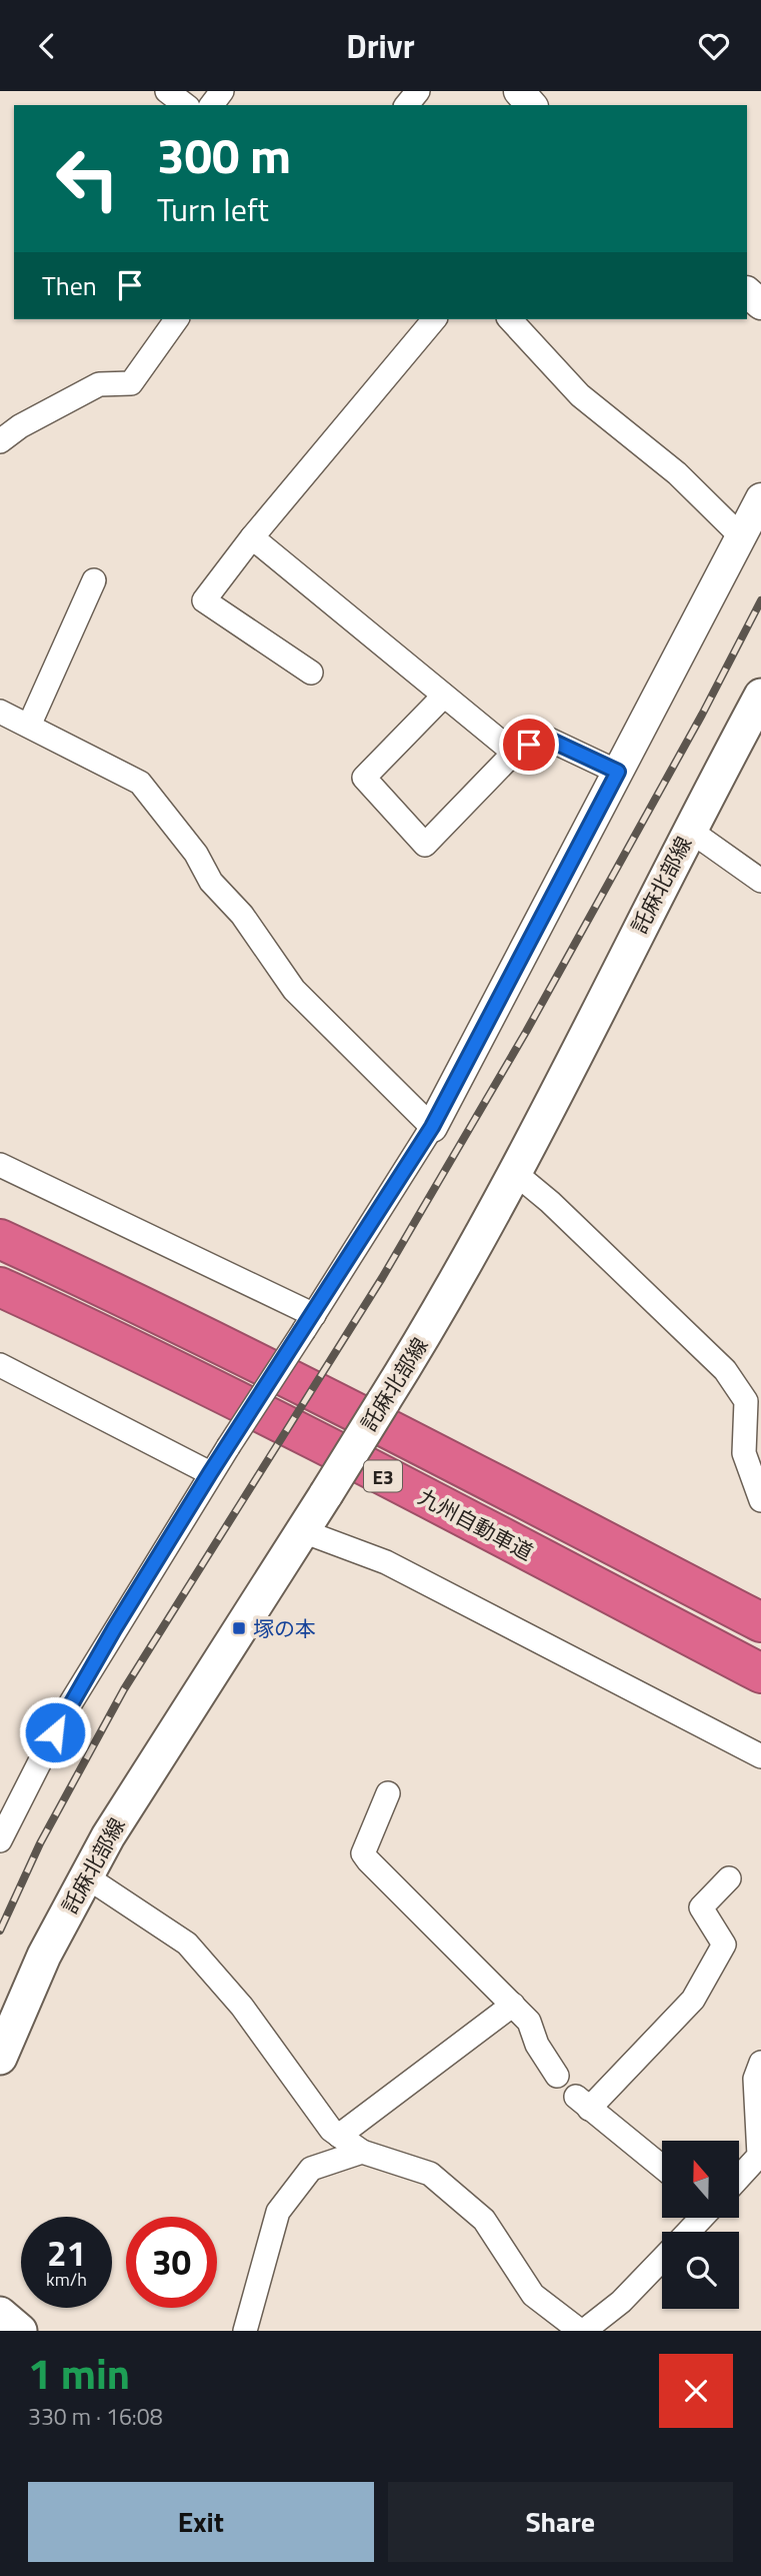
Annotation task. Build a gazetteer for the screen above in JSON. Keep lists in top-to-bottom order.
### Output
{
  "streets": {
    "highway": ["E3", "九州自動車道"],
    "main road": ["託麻北部線"]
  },
  "places": {
    "transit": ["塚の本"]
  },
  "north": "top",
  "page": {
    "header": "Drivr",
    "turn": ["300 m", "Turn left"],
    "then": "Then",
    "speed": "21 km/h",
    "limit": "30",
    "heading": ["1 min", "330 m · 16:08"],
    "buttons": ["Exit", "Share"]
  }
}
